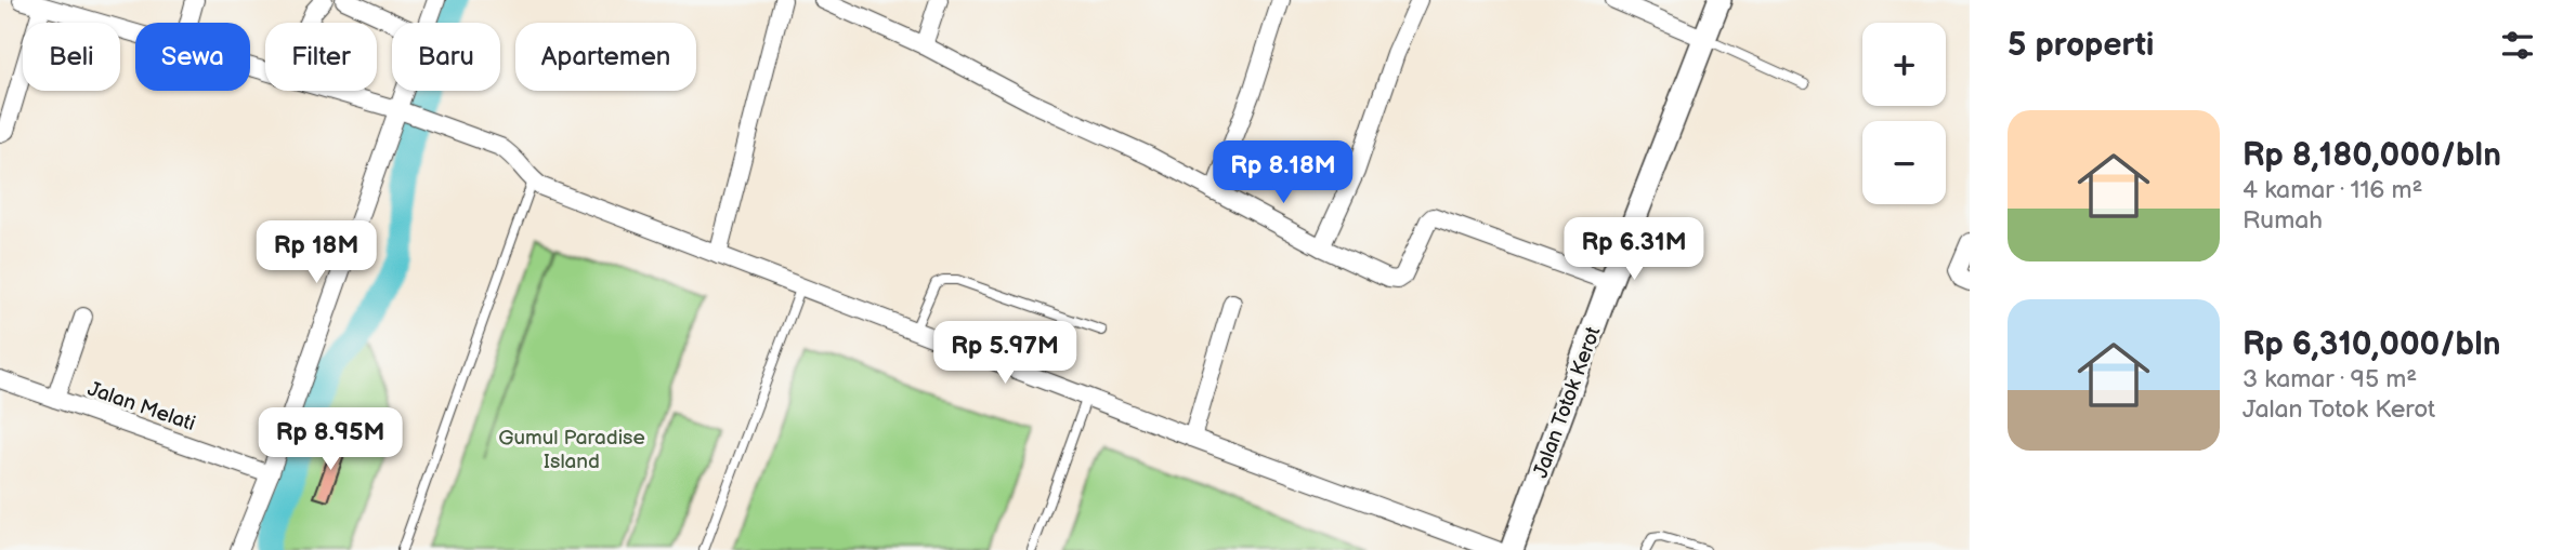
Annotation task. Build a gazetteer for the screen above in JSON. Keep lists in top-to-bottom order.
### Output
{
  "streets": {
    "main road": ["Jalan Totok Kerot"],
    "street": ["Jalan Melati"]
  },
  "parks": ["Gumul Paradise Island"],
  "page": {
    "heading": "5 properti",
    "map_buttons": ["+", "−"],
    "chip": [
      "Beli",
      "Sewa",
      "Filter",
      "Baru",
      "Apartemen"
    ],
    "list": [
      {
        "name": "Rp 8,180,000/bln",
        "note": "4 kamar · 116 m² · Rumah"
      },
      {
        "name": "Rp 6,310,000/bln",
        "note": "3 kamar · 95 m² · Jalan Totok Kerot"
      }
    ],
    "price": [
      "Rp 8.18M",
      "Rp 6.31M",
      "Rp 18M",
      "Rp 5.97M",
      "Rp 8.95M"
    ]
  }
}
